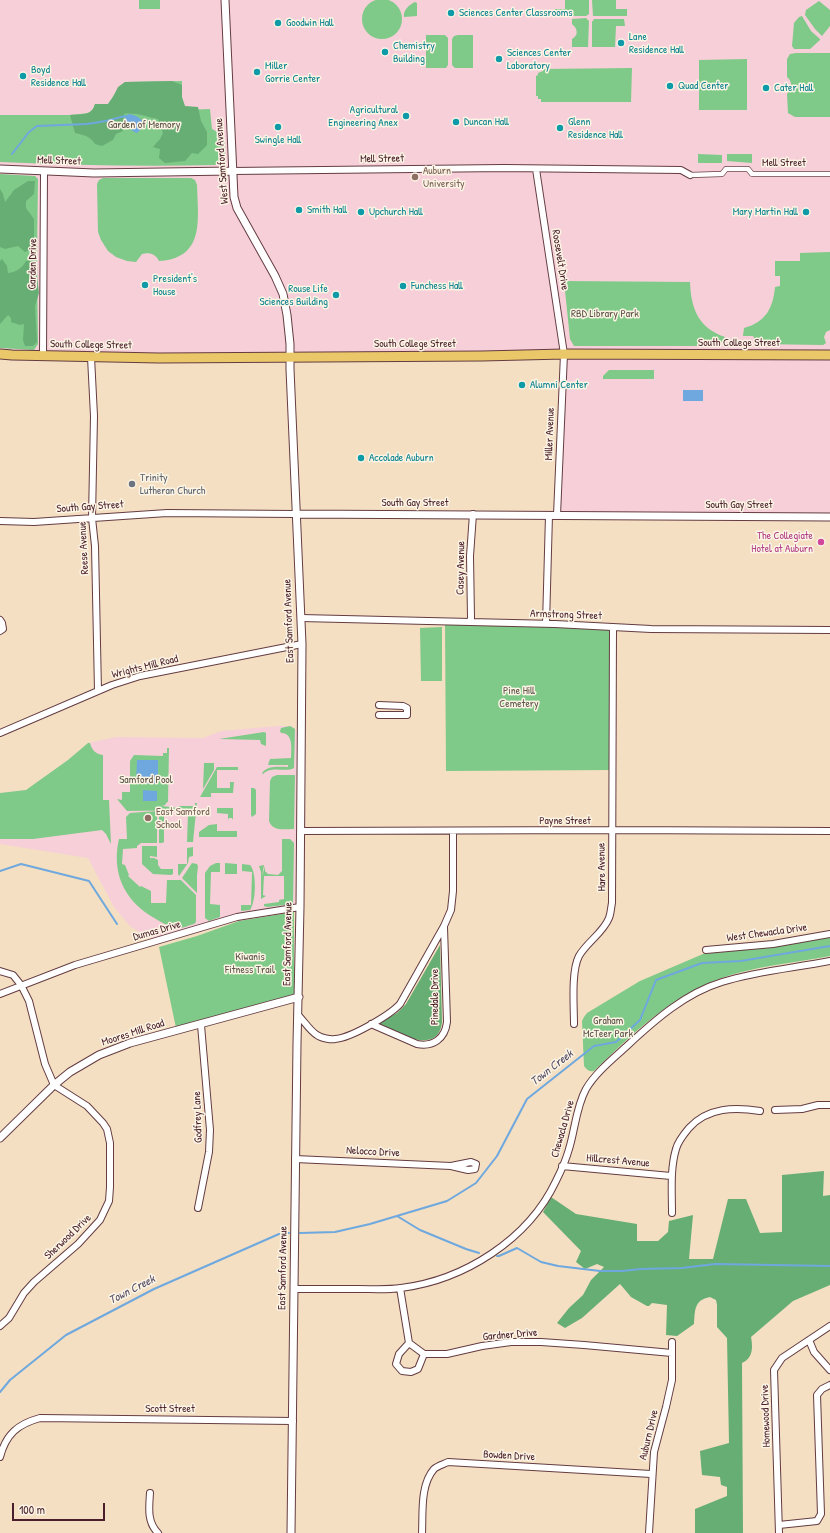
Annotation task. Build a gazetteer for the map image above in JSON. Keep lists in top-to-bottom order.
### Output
{
  "streets": {
    "main road": ["South College Street"],
    "street": [
      "Mell Street",
      "West Samford Avenue",
      "Roosevelt Drive",
      "Garden Drive",
      "Miller Avenue",
      "South Gay Street",
      "Reese Avenue",
      "Casey Avenue",
      "Armstrong Street",
      "East Samford Avenue",
      "Wrights Mill Road",
      "Payne Street",
      "Hare Avenue",
      "Dumas Drive",
      "West Chewacla Drive",
      "Pinedale Drive",
      "Moores Mill Road",
      "Godfrey Lane",
      "Chewacla Drive",
      "Nelocco Drive",
      "Hillcrest Avenue",
      "Sherwood Drive",
      "Gardner Drive",
      "Scott Street",
      "Homewood Drive",
      "Auburn Drive",
      "Bowden Drive"
    ]
  },
  "crossings": [
    ["Mell Street", "West Samford Avenue"],
    ["Mell Street", "Roosevelt Drive"],
    ["Mell Street", "Garden Drive"],
    ["West Samford Avenue", "South College Street"],
    ["West Samford Avenue", "East Samford Avenue"],
    ["Roosevelt Drive", "South College Street"],
    ["Roosevelt Drive", "Miller Avenue"],
    ["Garden Drive", "South College Street"],
    ["South College Street", "Miller Avenue"],
    ["South College Street", "Reese Avenue"],
    ["South College Street", "East Samford Avenue"],
    ["Miller Avenue", "South Gay Street"],
    ["South Gay Street", "Reese Avenue"],
    ["South Gay Street", "Casey Avenue"],
    ["South Gay Street", "East Samford Avenue"],
    ["Reese Avenue", "Wrights Mill Road"],
    ["Casey Avenue", "Armstrong Street"],
    ["Armstrong Street", "East Samford Avenue"],
    ["Armstrong Street", "Hare Avenue"],
    ["East Samford Avenue", "Wrights Mill Road"],
    ["East Samford Avenue", "Payne Street"],
    ["East Samford Avenue", "Dumas Drive"],
    ["East Samford Avenue", "Pinedale Drive"],
    ["East Samford Avenue", "Moores Mill Road"],
    ["East Samford Avenue", "Chewacla Drive"],
    ["East Samford Avenue", "Nelocco Drive"],
    ["East Samford Avenue", "Scott Street"],
    ["Payne Street", "Hare Avenue"],
    ["Payne Street", "Pinedale Drive"],
    ["Moores Mill Road", "Godfrey Lane"],
    ["Moores Mill Road", "Sherwood Drive"],
    ["Chewacla Drive", "Hillcrest Avenue"],
    ["Gardner Drive", "Auburn Drive"],
    ["Auburn Drive", "Bowden Drive"]
  ],
  "water": ["Town Creek"],
  "parks": [
    "Garden of Memory",
    "RBD Library Park",
    "Pine Hill Cemetery",
    "Samford Pool",
    "Kiwanis Fitness Trail",
    "Graham McTeer Park"
  ],
  "places": [
    "Sciences Center Classrooms",
    "Goodwin Hall",
    "Lane Residence Hall",
    "Chemistry Building",
    "Sciences Center Laboratory",
    "Miller Gorrie Center",
    "Boyd Residence Hall",
    "Quad Center",
    "Cater Hall",
    "Agricultural Engineering Anex",
    "Duncan Hall",
    "Swingle Hall",
    "Glenn Residence Hall",
    "Auburn University",
    "Smith Hall",
    "Upchurch Hall",
    "Mary Martin Hall",
    "President's House",
    "Funchess Hall",
    "Rouse Life Sciences Building",
    "Alumni Center",
    "Accolade Auburn",
    "Trinity Lutheran Church",
    "The Collegiate Hotel at Auburn",
    "East Samford School"
  ],
  "scale_bar": "100 m"
}
